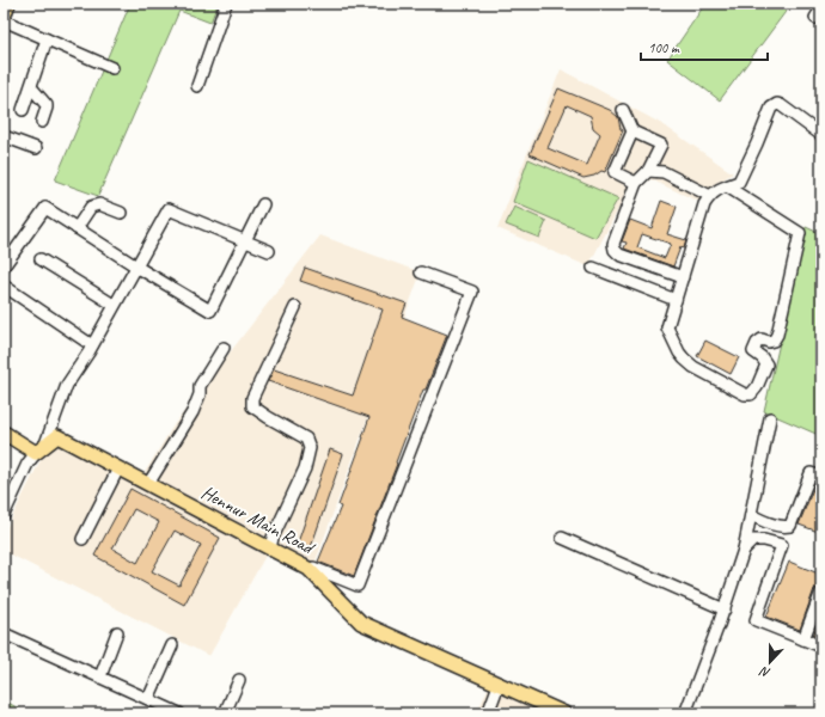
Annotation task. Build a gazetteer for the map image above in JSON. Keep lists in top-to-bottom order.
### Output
{
  "streets": {
    "main road": ["Hennur Main Road"]
  },
  "scale_bar": "100 m",
  "north": "bottom"
}
